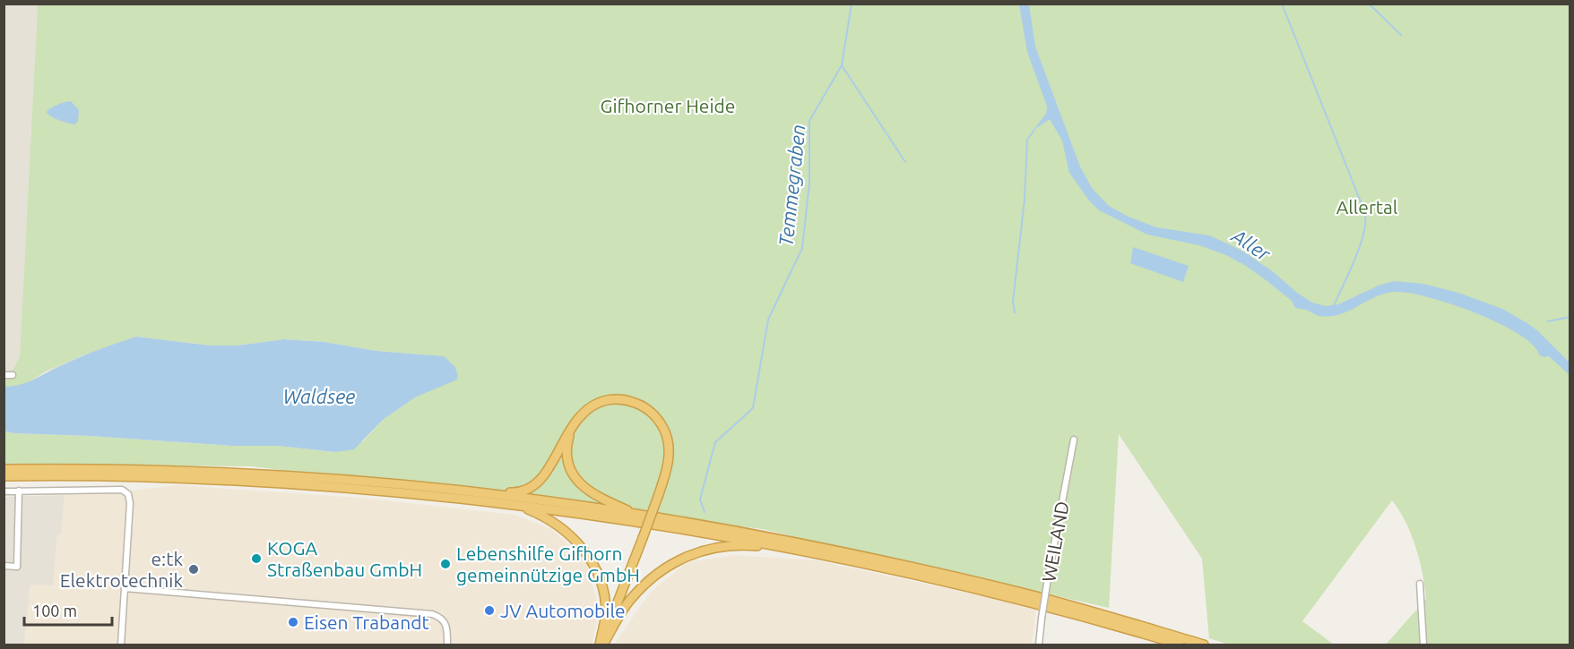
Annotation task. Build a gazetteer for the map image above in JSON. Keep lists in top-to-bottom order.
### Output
{
  "streets": {
    "street": ["WEILAND"]
  },
  "water": ["Temmegraben", "Aller", "Waldsee"],
  "parks": ["Gifhorner Heide", "Allertal"],
  "places": [
    "KOGA Straßenbau GmbH",
    "Lebenshilfe Gifhorn gemeinnützige GmbH",
    "e:tk Elektrotechnik",
    "JV Automobile",
    "Eisen Trabandt"
  ],
  "scale_bar": "100 m"
}
